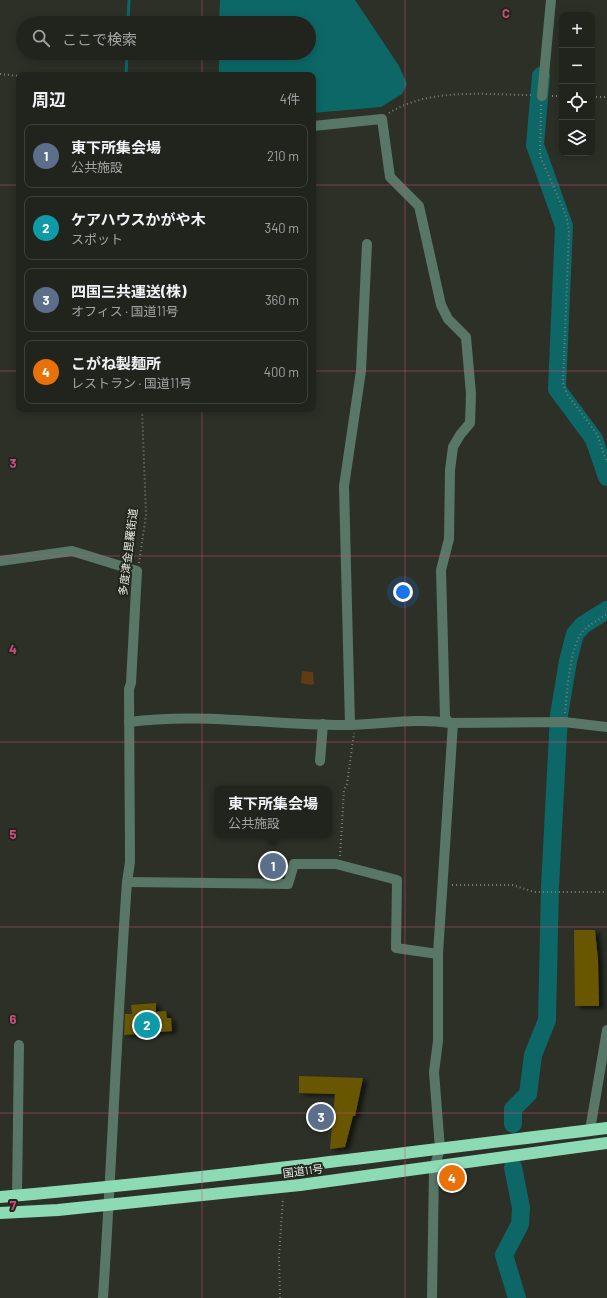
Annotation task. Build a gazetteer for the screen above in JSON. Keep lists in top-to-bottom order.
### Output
{
  "streets": {
    "highway": ["国道11号"],
    "street": ["多度津金毘羅街道"]
  },
  "crossings": [
    ["多度津金毘羅街道", "国道11号"]
  ],
  "page": {
    "map_buttons": ["+", "−"],
    "search": "ここで検索",
    "heading": ["周辺", "4件"],
    "list": [
      {
        "mark": "1",
        "name": "東下所集会場",
        "note": "公共施設",
        "value": "210 m"
      },
      {
        "mark": "2",
        "name": "ケアハウスかがや木",
        "note": "スポット",
        "value": "340 m"
      },
      {
        "mark": "3",
        "name": "四国三共運送(株)",
        "note": "オフィス · 国道11号",
        "value": "360 m"
      },
      {
        "mark": "4",
        "name": "こがね製麺所",
        "note": "レストラン · 国道11号",
        "value": "400 m"
      }
    ],
    "popup": ["東下所集会場", "公共施設"],
    "pins": [
      "1",
      "2",
      "3",
      "4"
    ]
  },
  "grid": {
    "columns": ["C"],
    "rows": [
      "3",
      "4",
      "5",
      "6",
      "7"
    ]
  }
}
